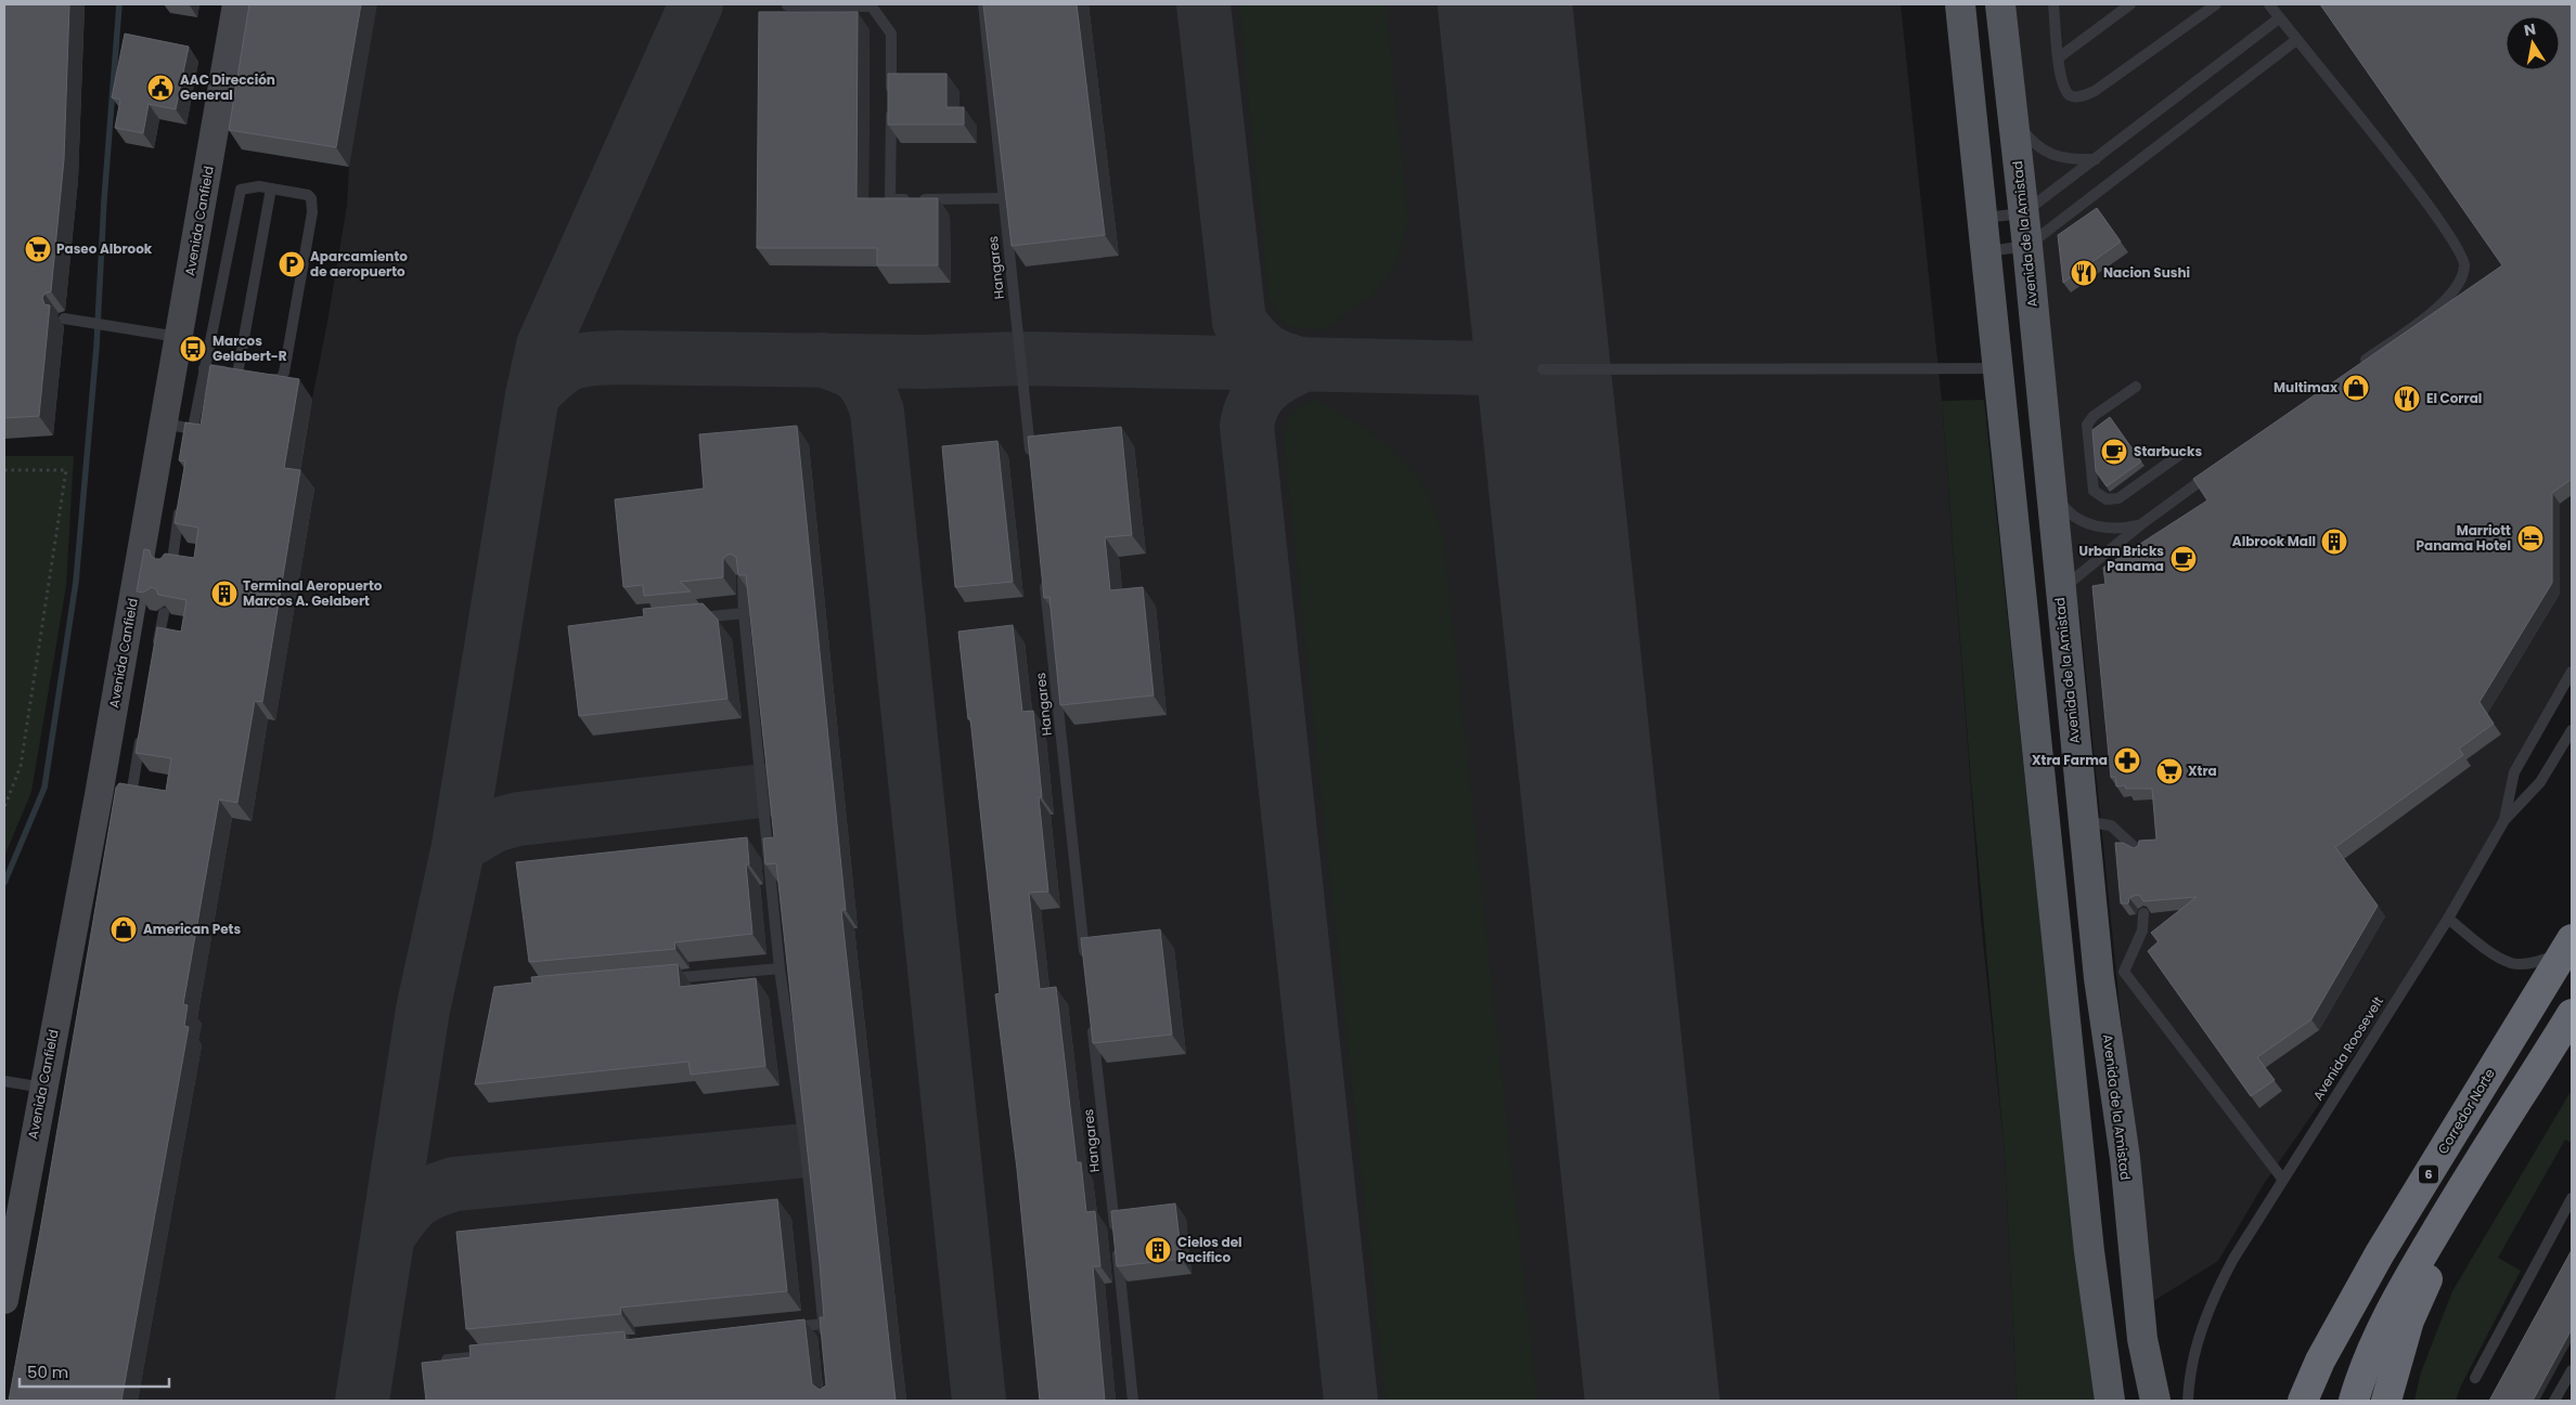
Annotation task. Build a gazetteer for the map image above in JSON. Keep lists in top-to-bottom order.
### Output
{
  "streets": {
    "highway": ["Corredor Norte", "6"],
    "main road": ["Avenida Canfield", "Avenida de la Amistad"],
    "lane": ["Hangares", "Avenida Roosevelt"]
  },
  "places": {
    "public building": ["AAC Dirección General"],
    "supermarket": ["Paseo Albrook", "Xtra"],
    "parking": ["Aparcamiento de aeropuerto"],
    "restaurant": ["Nacion Sushi", "El Corral"],
    "bus stop": ["Marcos Gelabert-R"],
    "shop": ["Multimax", "American Pets"],
    "cafe": ["Starbucks", "Urban Bricks Panama"],
    "hotel": ["Marriott Panama Hotel"],
    "building": ["Albrook Mall", "Terminal Aeropuerto Marcos A. Gelabert", "Cielos del Pacifico"],
    "pharmacy": ["Xtra Farma"]
  },
  "scale_bar": "50 m",
  "north": "top"
}
